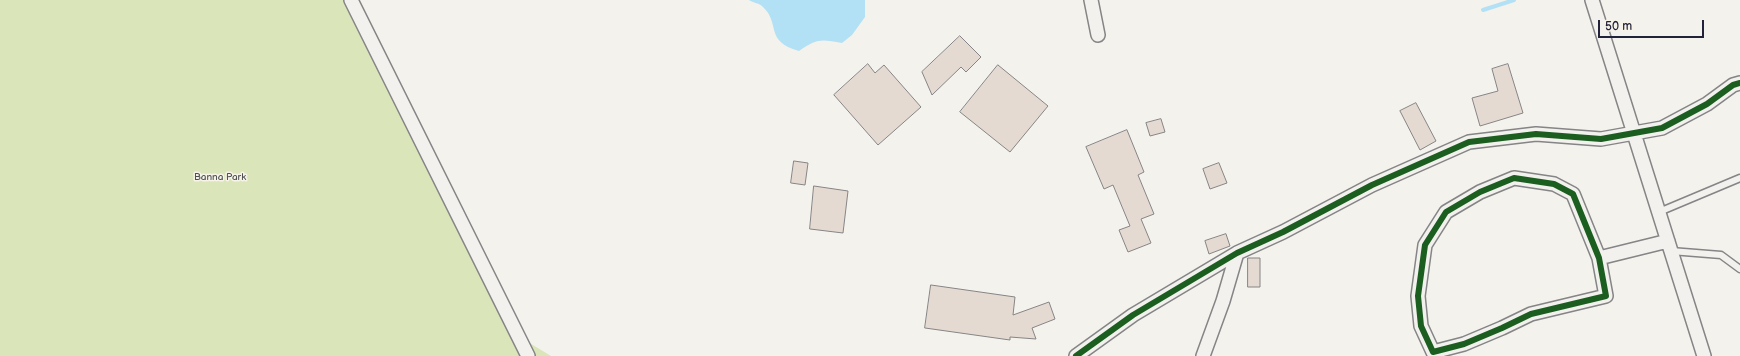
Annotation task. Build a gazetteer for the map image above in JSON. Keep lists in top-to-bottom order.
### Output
{
  "parks": ["Banna Park"],
  "scale_bar": "50 m"
}
